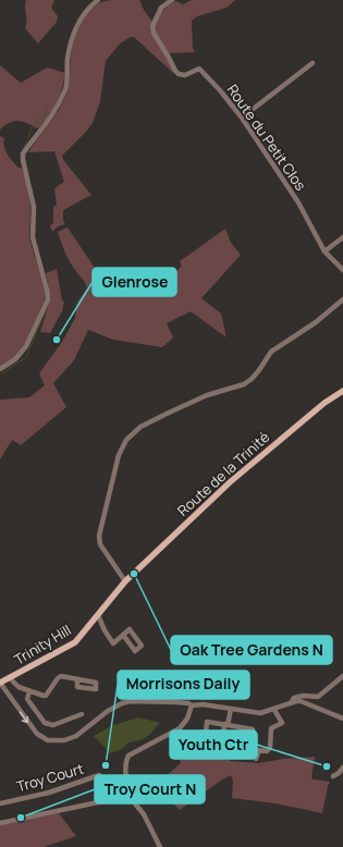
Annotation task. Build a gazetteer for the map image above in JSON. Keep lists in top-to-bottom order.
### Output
{
  "streets": {
    "main road": ["Route de la Trinité", "Trinity Hill"],
    "street": ["Route du Petit Clos", "Troy Court"]
  },
  "crossings": [
    ["Route de la Trinité", "Trinity Hill"]
  ],
  "places": [
    "Glenrose",
    "Oak Tree Gardens N",
    "Morrisons Daily",
    "Youth Ctr",
    "Troy Court N"
  ]
}
